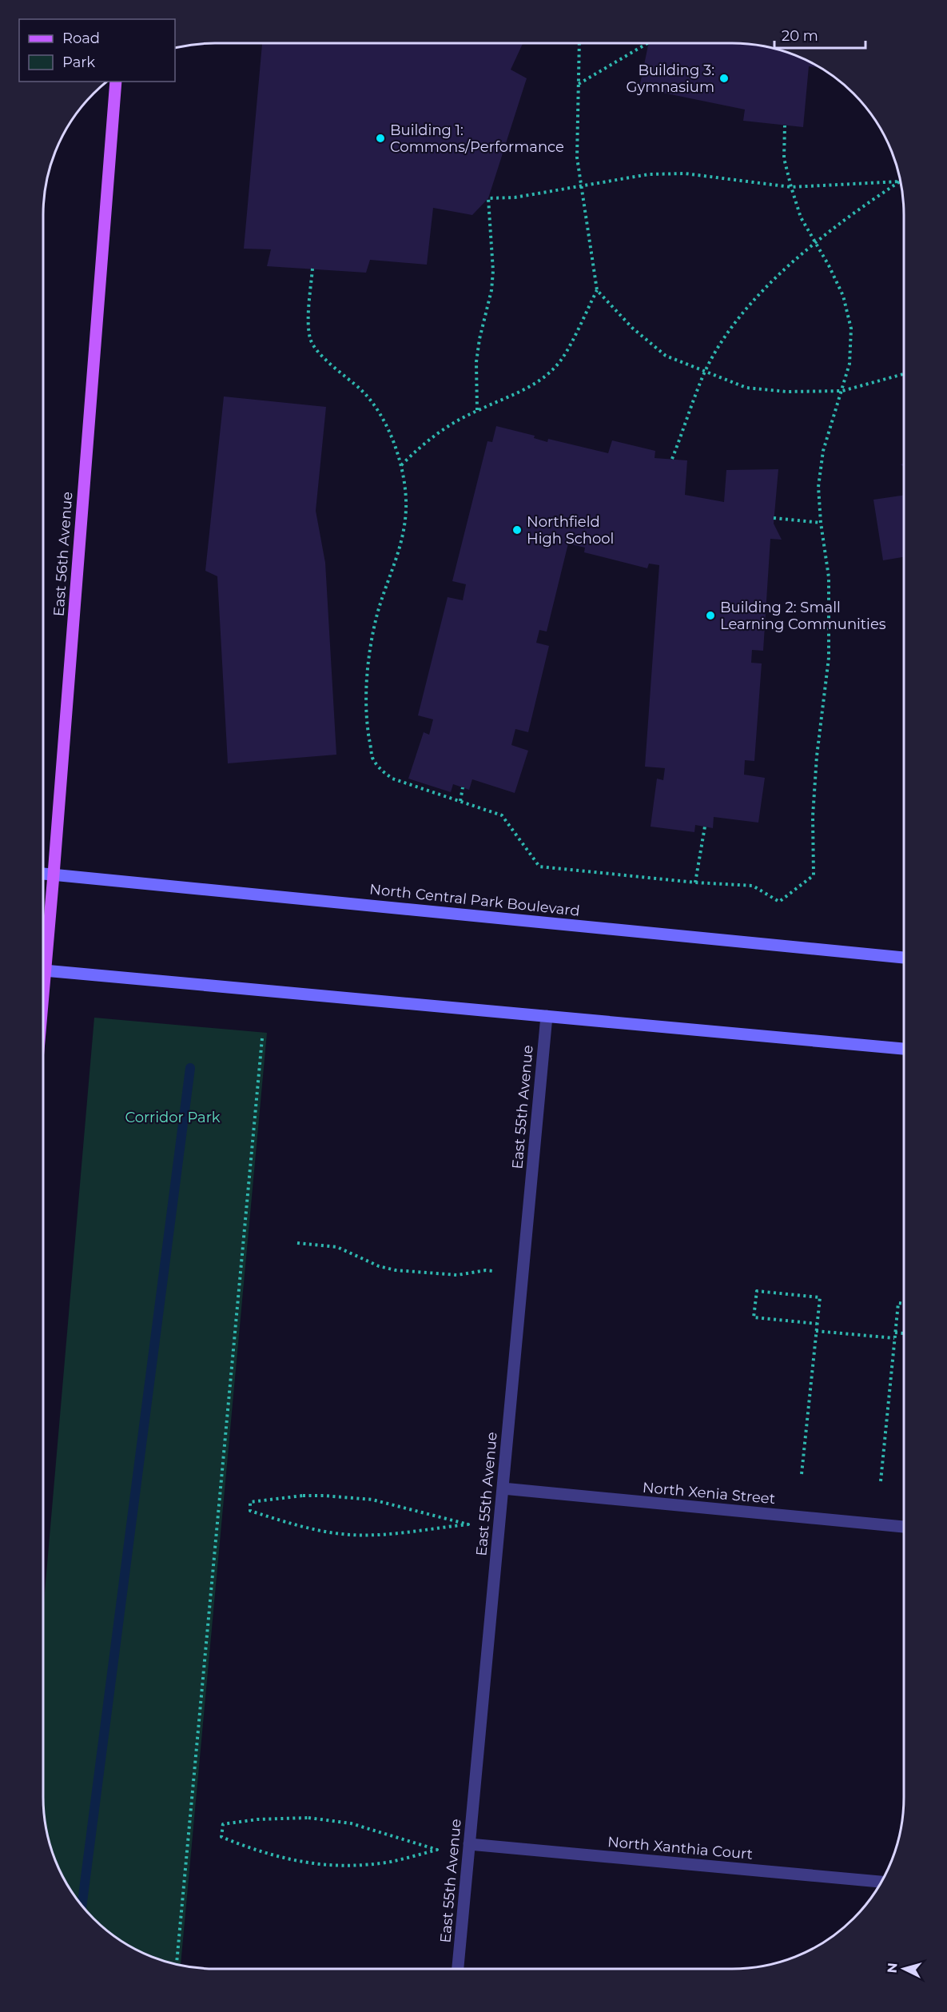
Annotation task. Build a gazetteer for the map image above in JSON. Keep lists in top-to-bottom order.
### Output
{
  "streets": {
    "main road": ["East 56th Avenue", "North Central Park Boulevard"],
    "street": ["East 55th Avenue", "North Xenia Street", "North Xanthia Court"]
  },
  "crossings": [
    ["East 56th Avenue", "North Central Park Boulevard"],
    ["East 55th Avenue", "North Xenia Street"],
    ["East 55th Avenue", "North Xanthia Court"]
  ],
  "parks": ["Corridor Park"],
  "places": [
    "Building 3: Gymnasium",
    "Building 1: Commons/Performance",
    "Northfield High School",
    "Building 2: Small Learning Communities"
  ],
  "legend": ["Road", "Park"],
  "scale_bar": "20 m",
  "north": "left"
}
